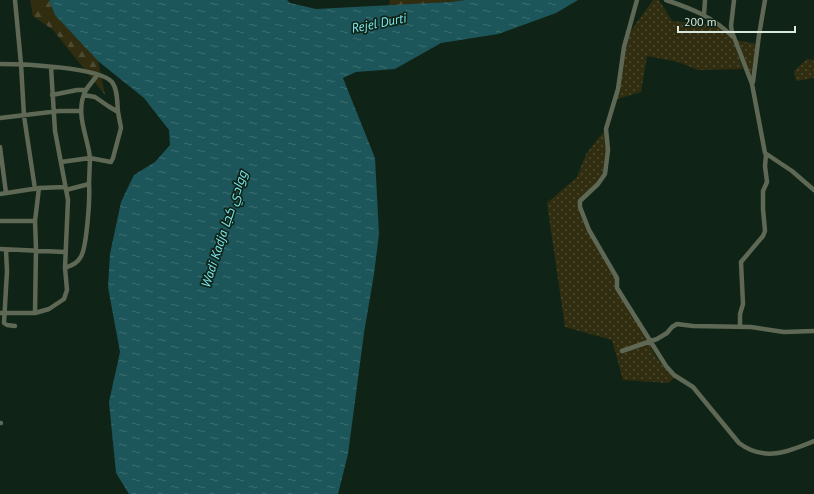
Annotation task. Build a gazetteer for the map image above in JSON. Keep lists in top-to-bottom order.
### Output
{
  "water": ["Rejel Durti", "Wadi Kadja ووادي كجا"],
  "scale_bar": "200 m"
}
